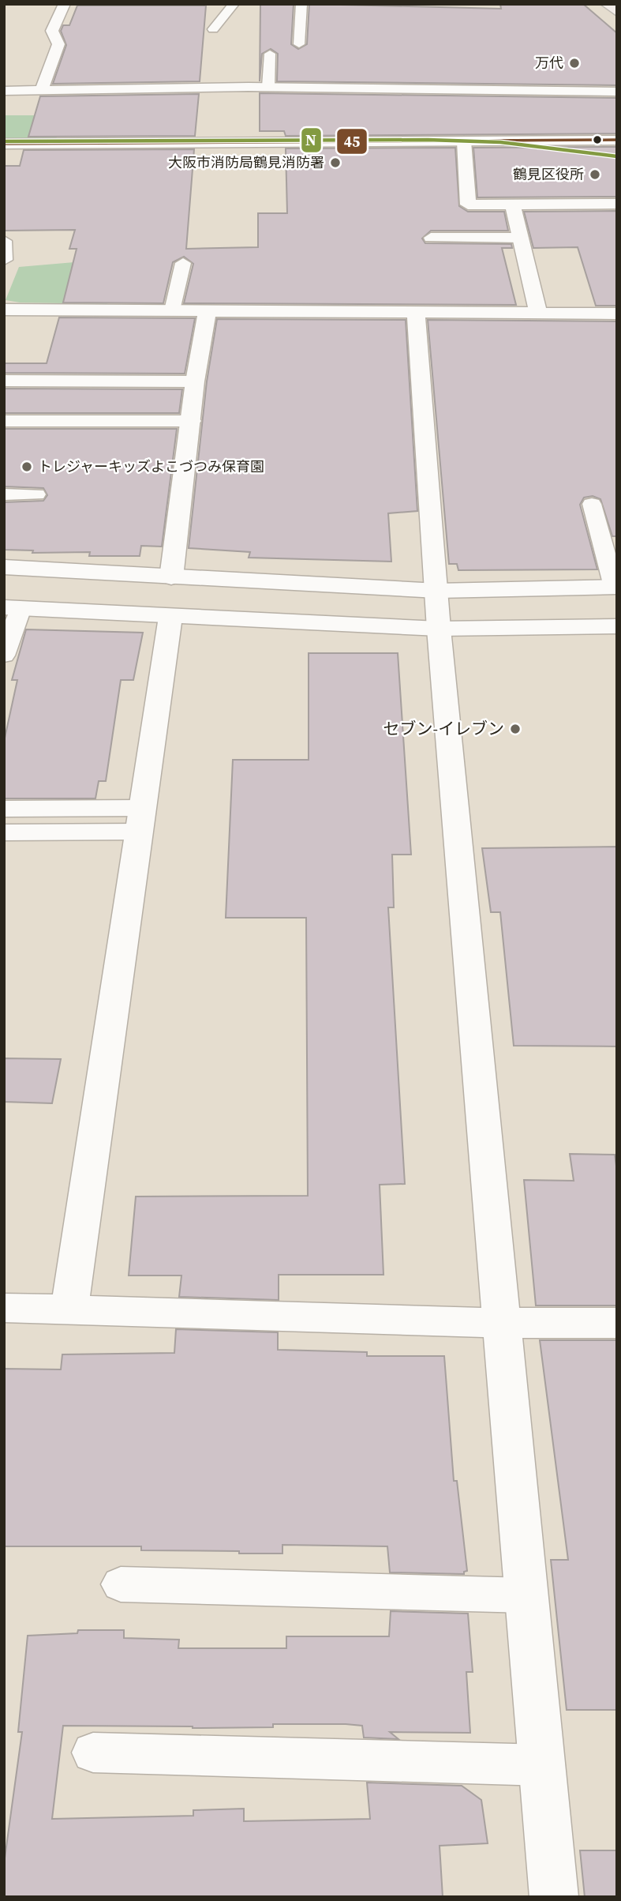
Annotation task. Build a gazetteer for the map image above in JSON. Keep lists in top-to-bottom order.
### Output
{
  "places": [
    "万代",
    "大阪市消防局鶴見消防署",
    "鶴見区役所",
    "トレジャーキッズよこづつみ保育園",
    "セブン-イレブン"
  ],
  "lines": ["transit line N", "transit line 45"]
}
